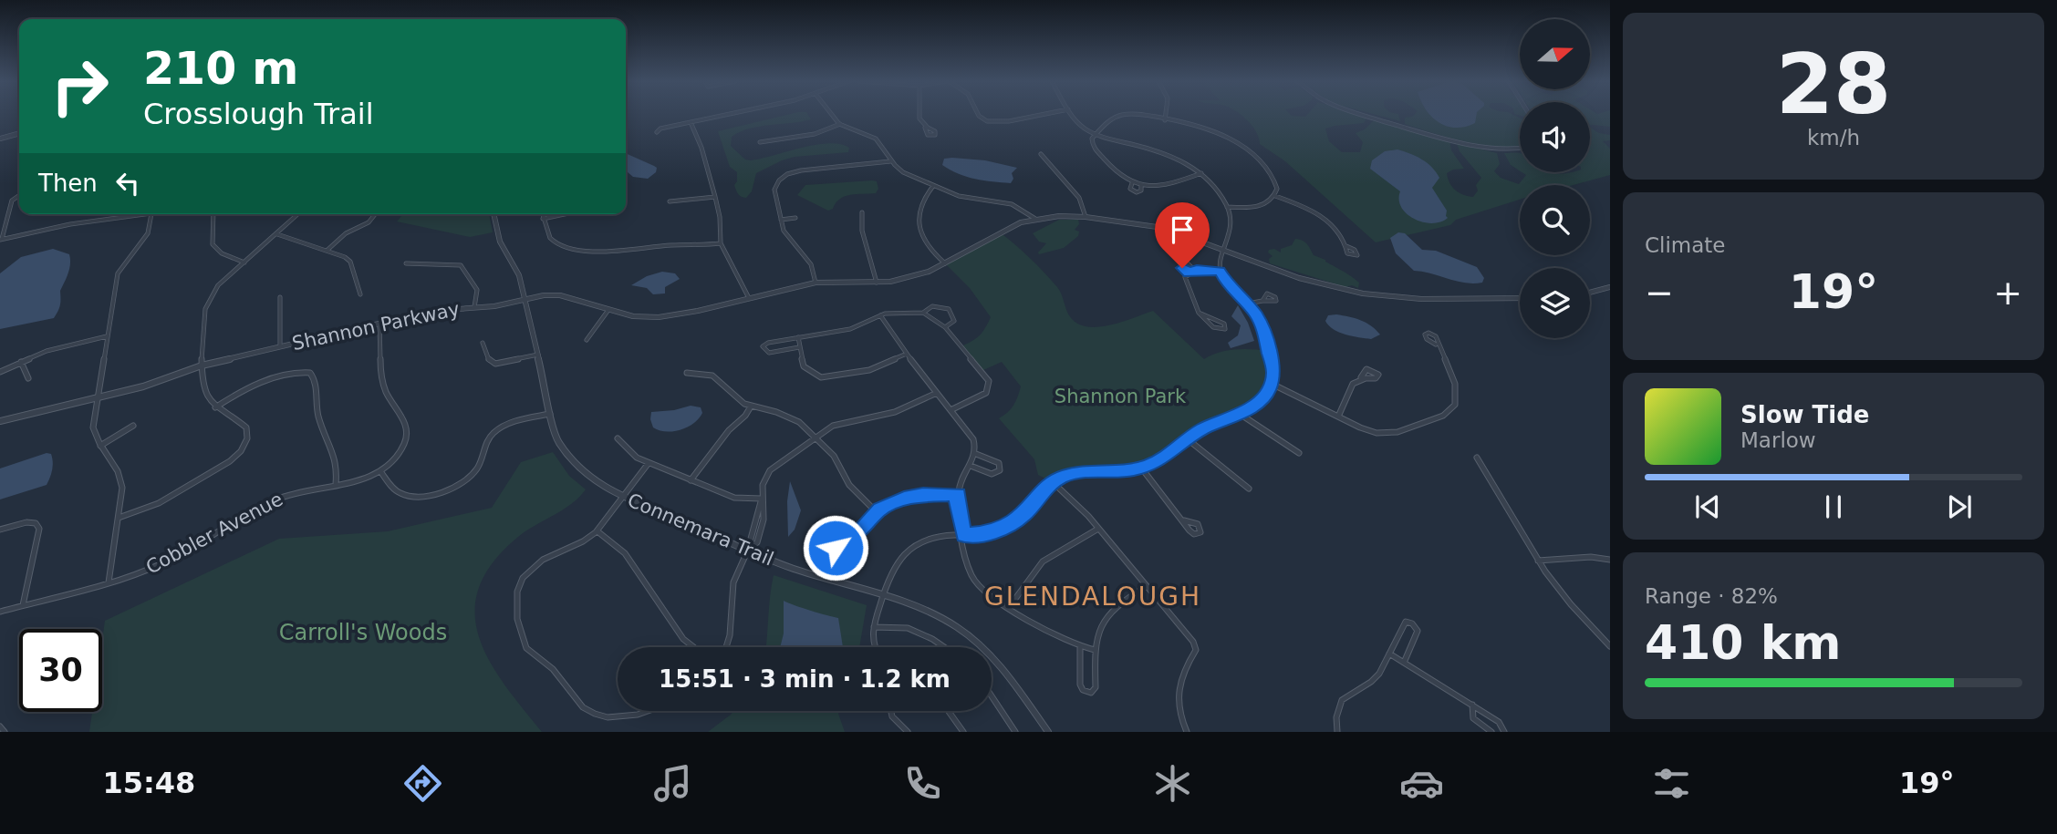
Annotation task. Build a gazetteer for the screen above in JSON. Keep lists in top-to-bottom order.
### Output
{
  "streets": {
    "street": ["Shannon Parkway", "Connemara Trail", "Cobbler Avenue"]
  },
  "crossings": [
    ["Shannon Parkway", "Connemara Trail"],
    ["Shannon Parkway", "Cobbler Avenue"]
  ],
  "districts": ["GLENDALOUGH"],
  "parks": ["Shannon Park", "Carroll's Woods"],
  "north": "right",
  "page": {
    "tile": [
      ["28", "km/h"],
      "Climate",
      ["Range · 82%", "410 km"]
    ],
    "turn": ["210 m", "Crosslough Trail"],
    "then": "Then",
    "heat": ["−", "19°", "+"],
    "song": ["Slow Tide", "Marlow"],
    "limit": "30",
    "trip": "15:51 · 3 min · 1.2 km",
    "tabs": ["15:48", "19°"]
  }
}
